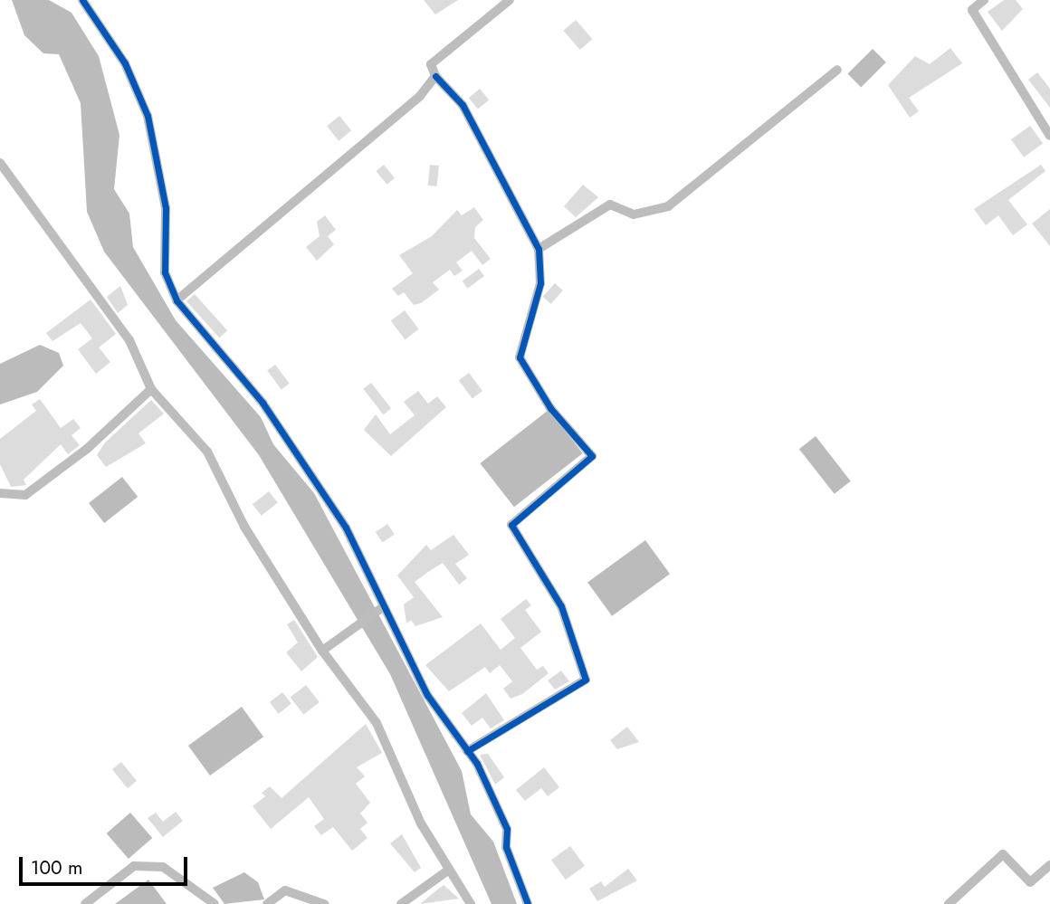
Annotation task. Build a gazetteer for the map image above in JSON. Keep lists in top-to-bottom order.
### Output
{
  "scale_bar": "100 m"
}
